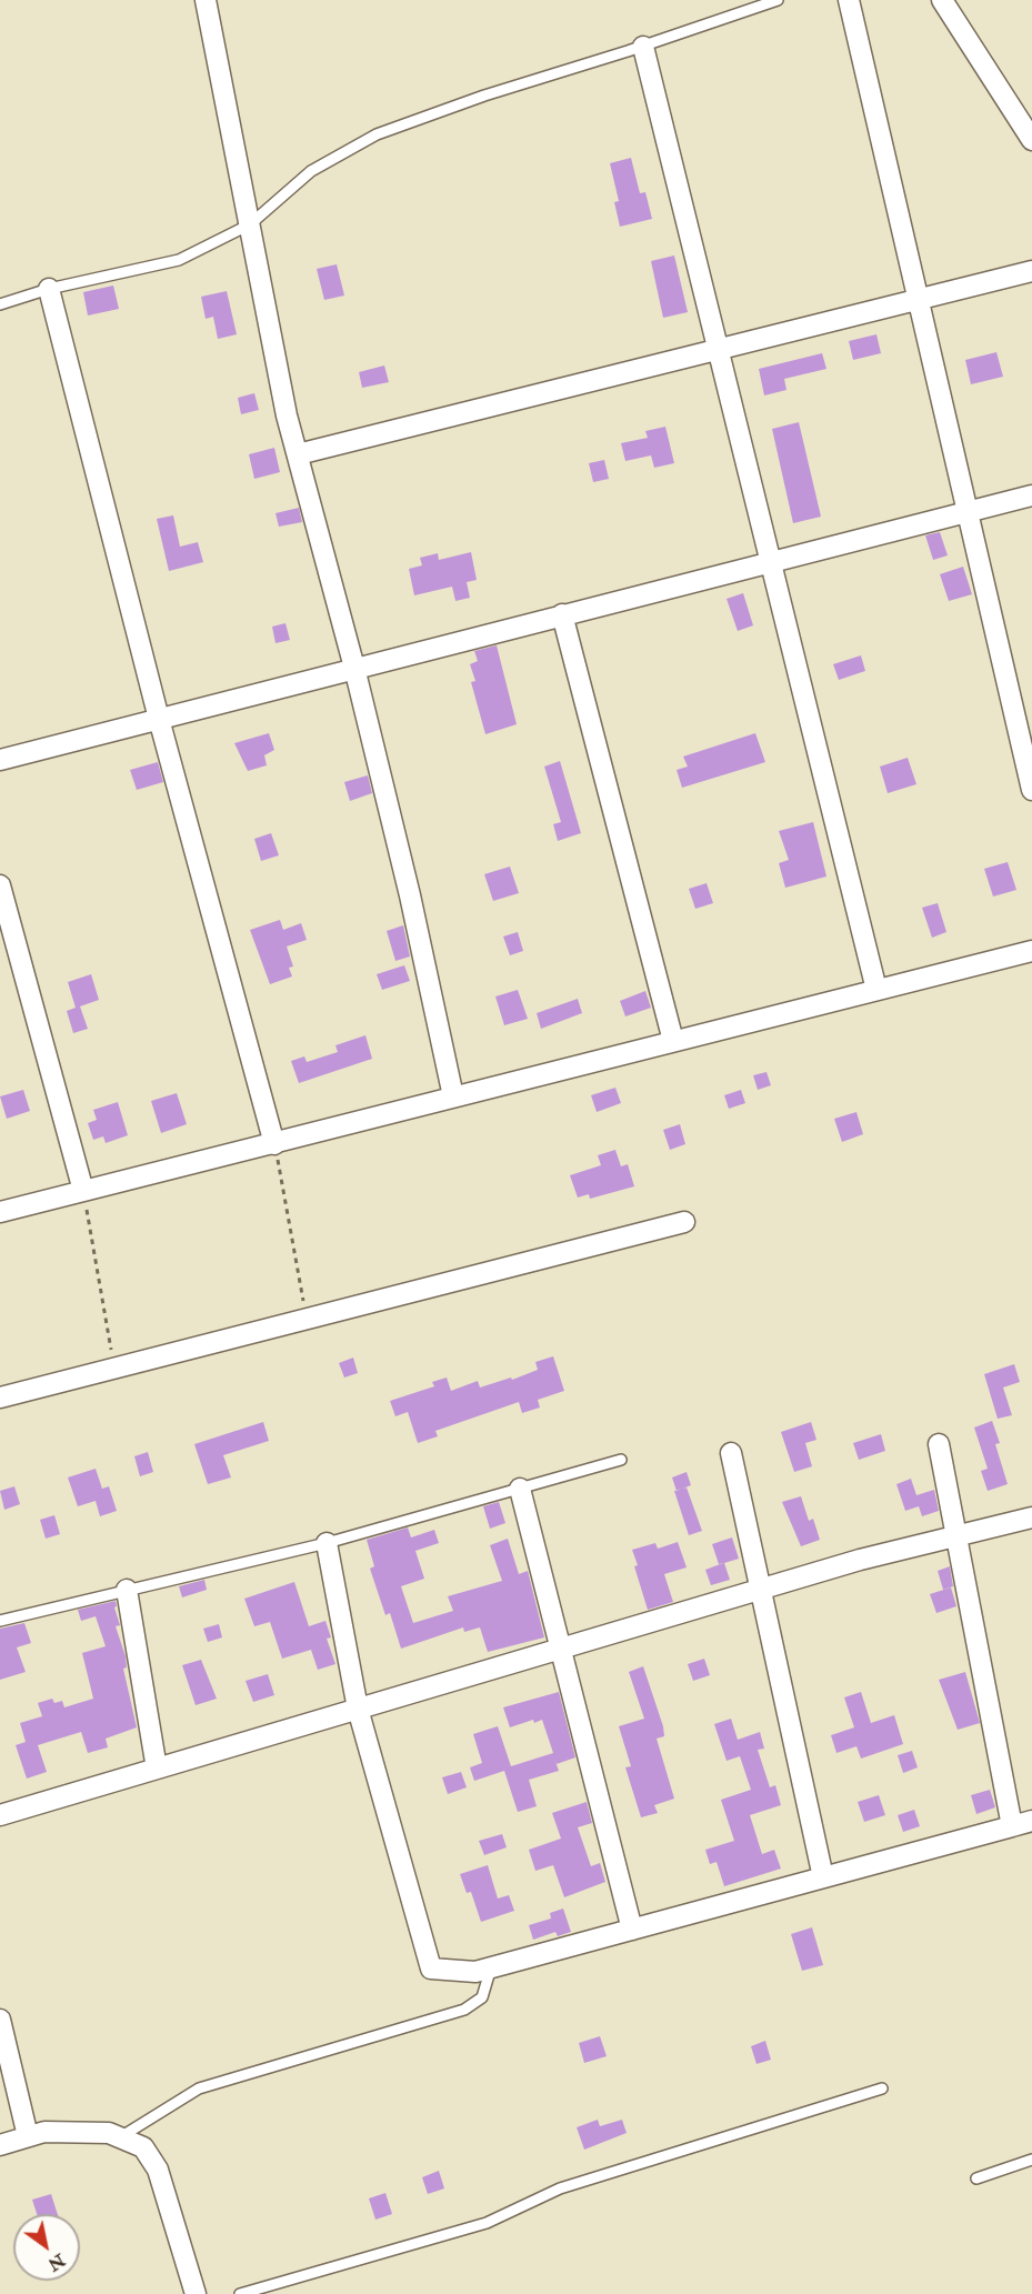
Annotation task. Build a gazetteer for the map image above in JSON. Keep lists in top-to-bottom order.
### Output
{
  "north": "bottom right"
}
